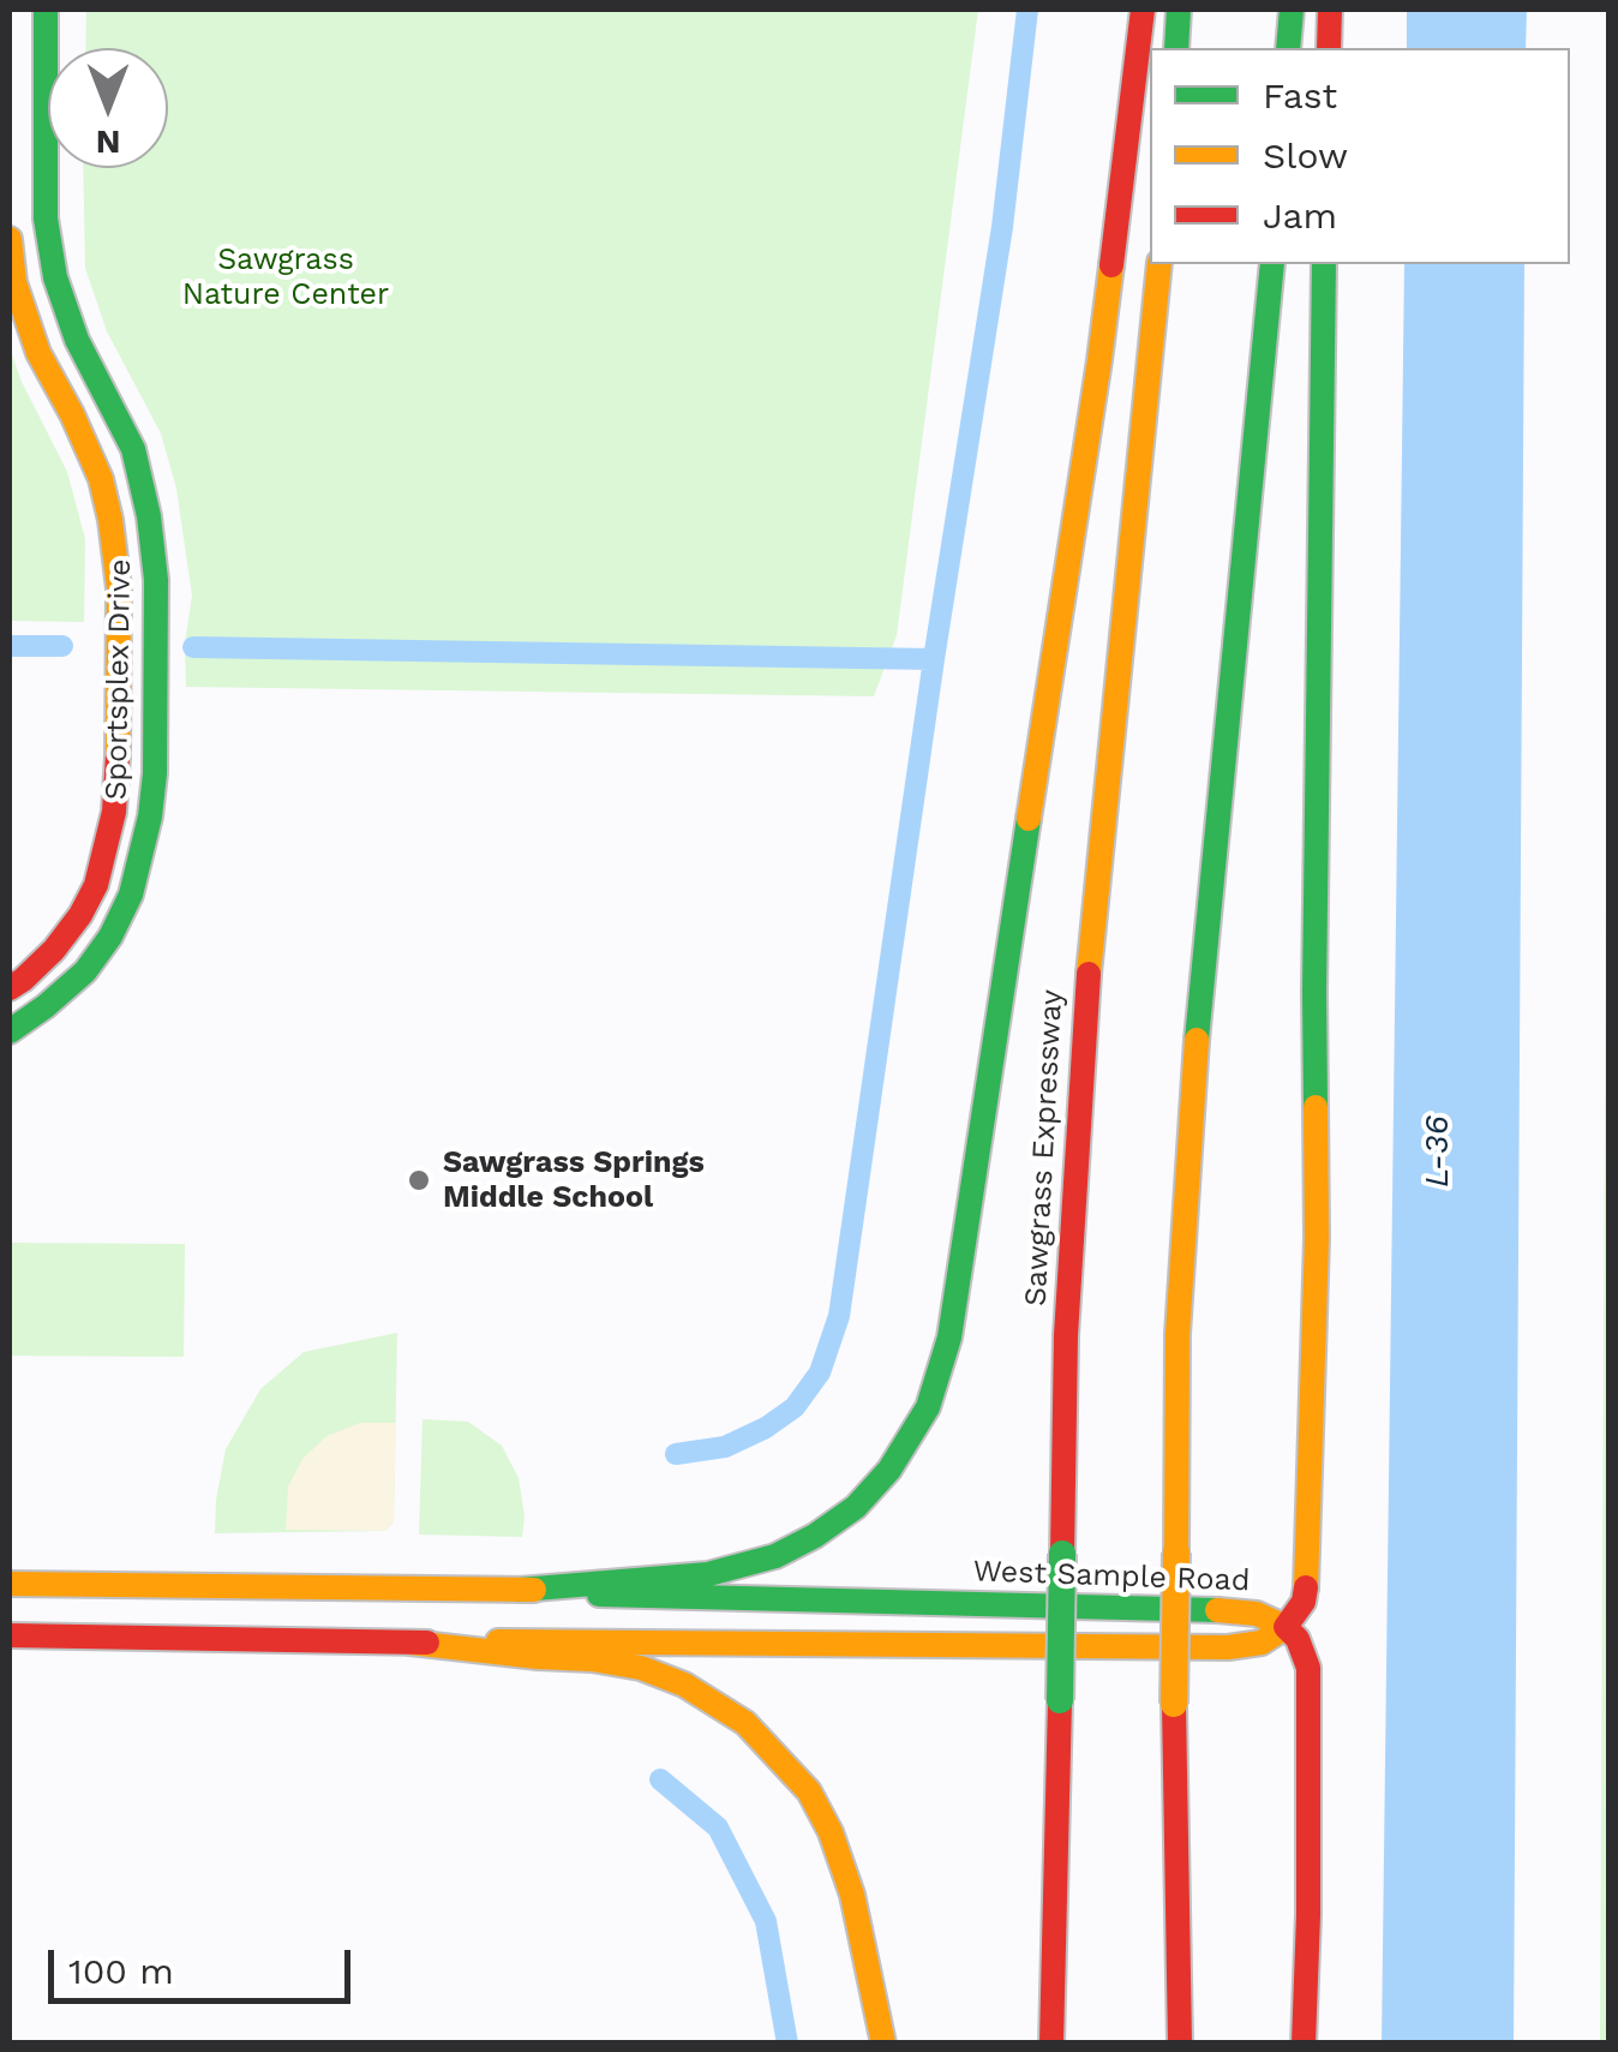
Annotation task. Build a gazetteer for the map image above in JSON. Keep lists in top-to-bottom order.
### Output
{
  "streets": {
    "main road": ["Sportsplex Drive", "Sawgrass Expressway", "West Sample Road"]
  },
  "water": ["L-36"],
  "parks": ["Sawgrass Nature Center"],
  "places": ["Sawgrass Springs Middle School"],
  "legend": ["Fast", "Slow", "Jam"],
  "scale_bar": "100 m",
  "north": "bottom"
}
